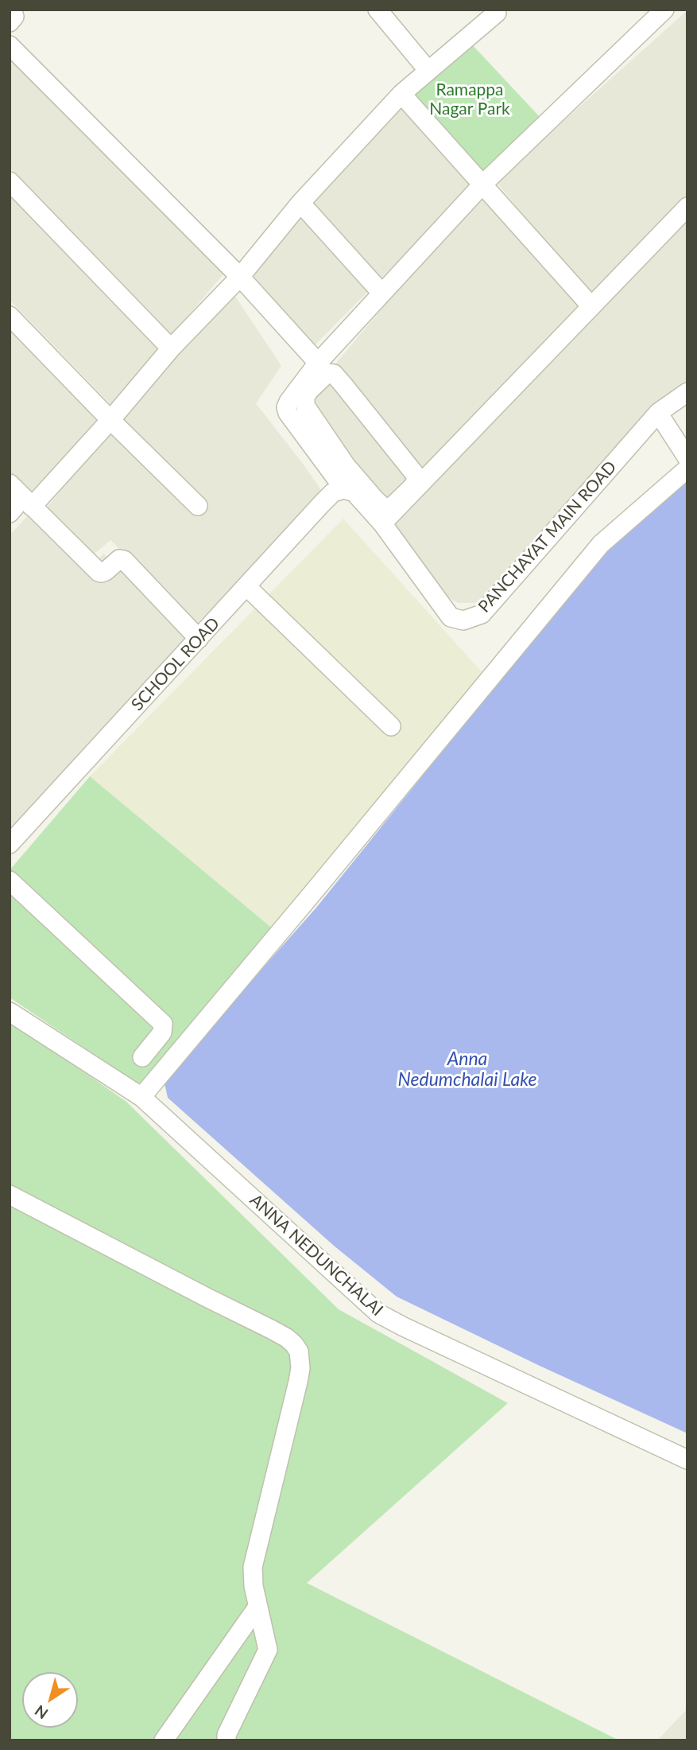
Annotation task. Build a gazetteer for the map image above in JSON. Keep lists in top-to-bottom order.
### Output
{
  "streets": {
    "street": ["PANCHAYAT MAIN ROAD", "SCHOOL ROAD", "ANNA NEDUNCHALAI"]
  },
  "crossings": [
    ["PANCHAYAT MAIN ROAD", "SCHOOL ROAD"]
  ],
  "water": ["Anna Nedumchalai Lake"],
  "parks": ["Ramappa Nagar Park"],
  "north": "bottom left"
}
